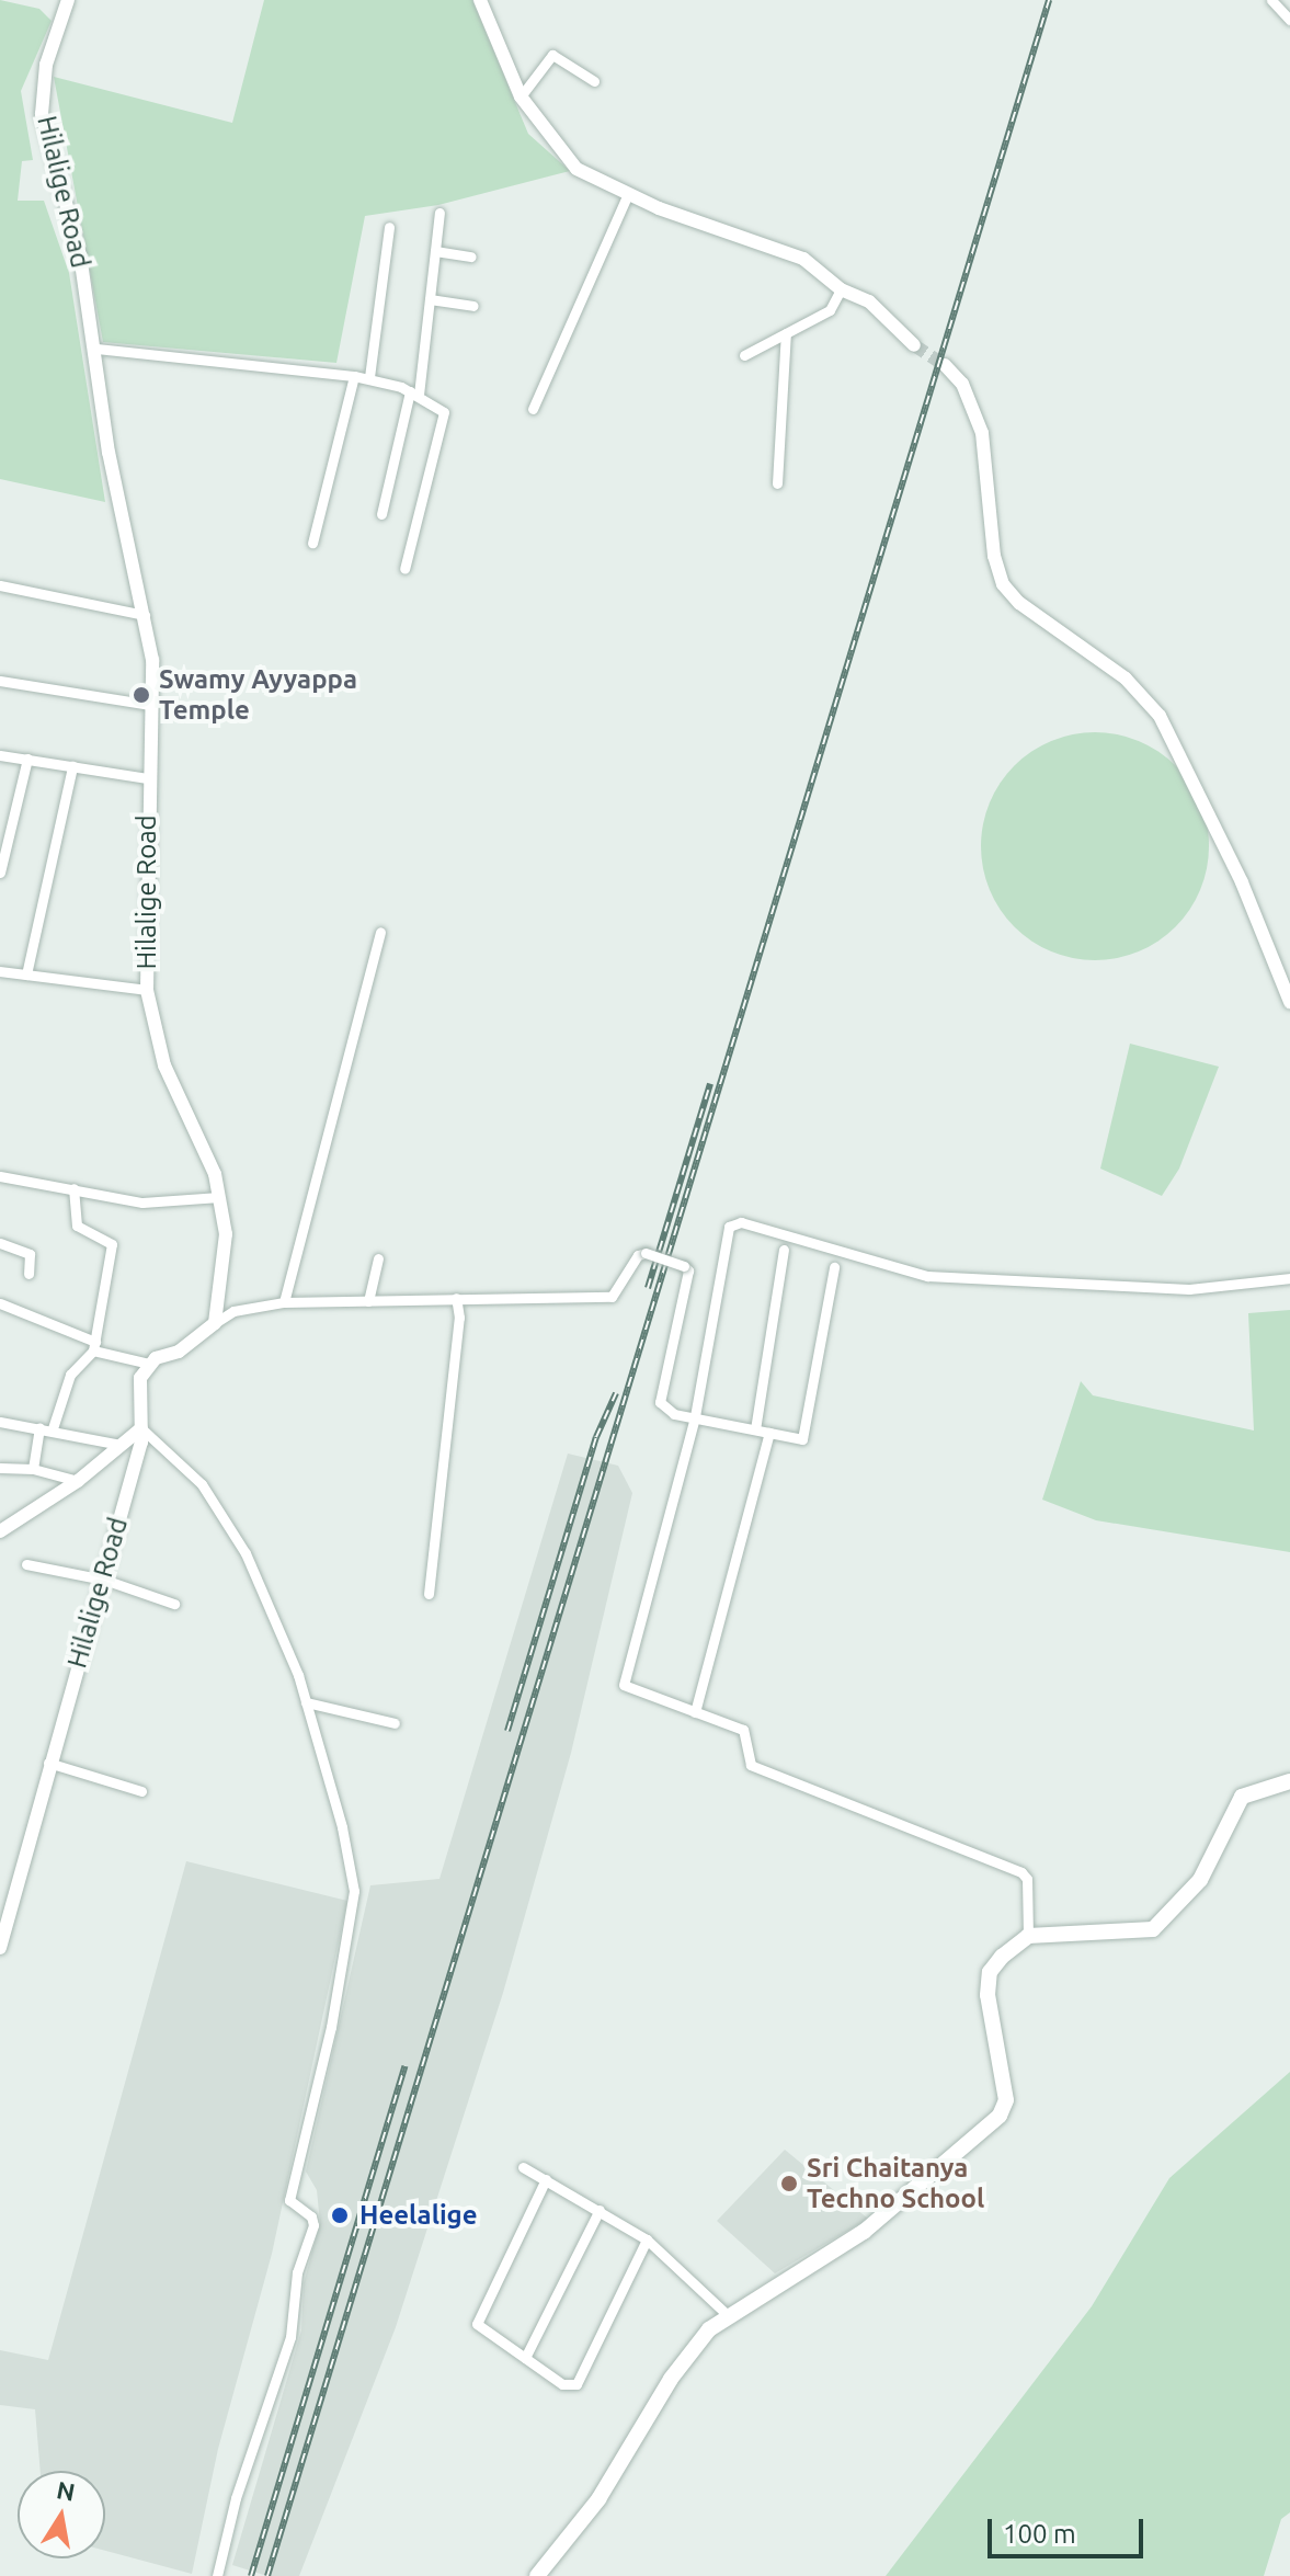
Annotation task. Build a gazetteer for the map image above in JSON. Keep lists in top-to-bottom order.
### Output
{
  "streets": {
    "street": ["Hilalige Road"]
  },
  "places": ["Swamy Ayyappa Temple", "Sri Chaitanya Techno School", "Heelalige"],
  "scale_bar": "100 m",
  "north": "top"
}
